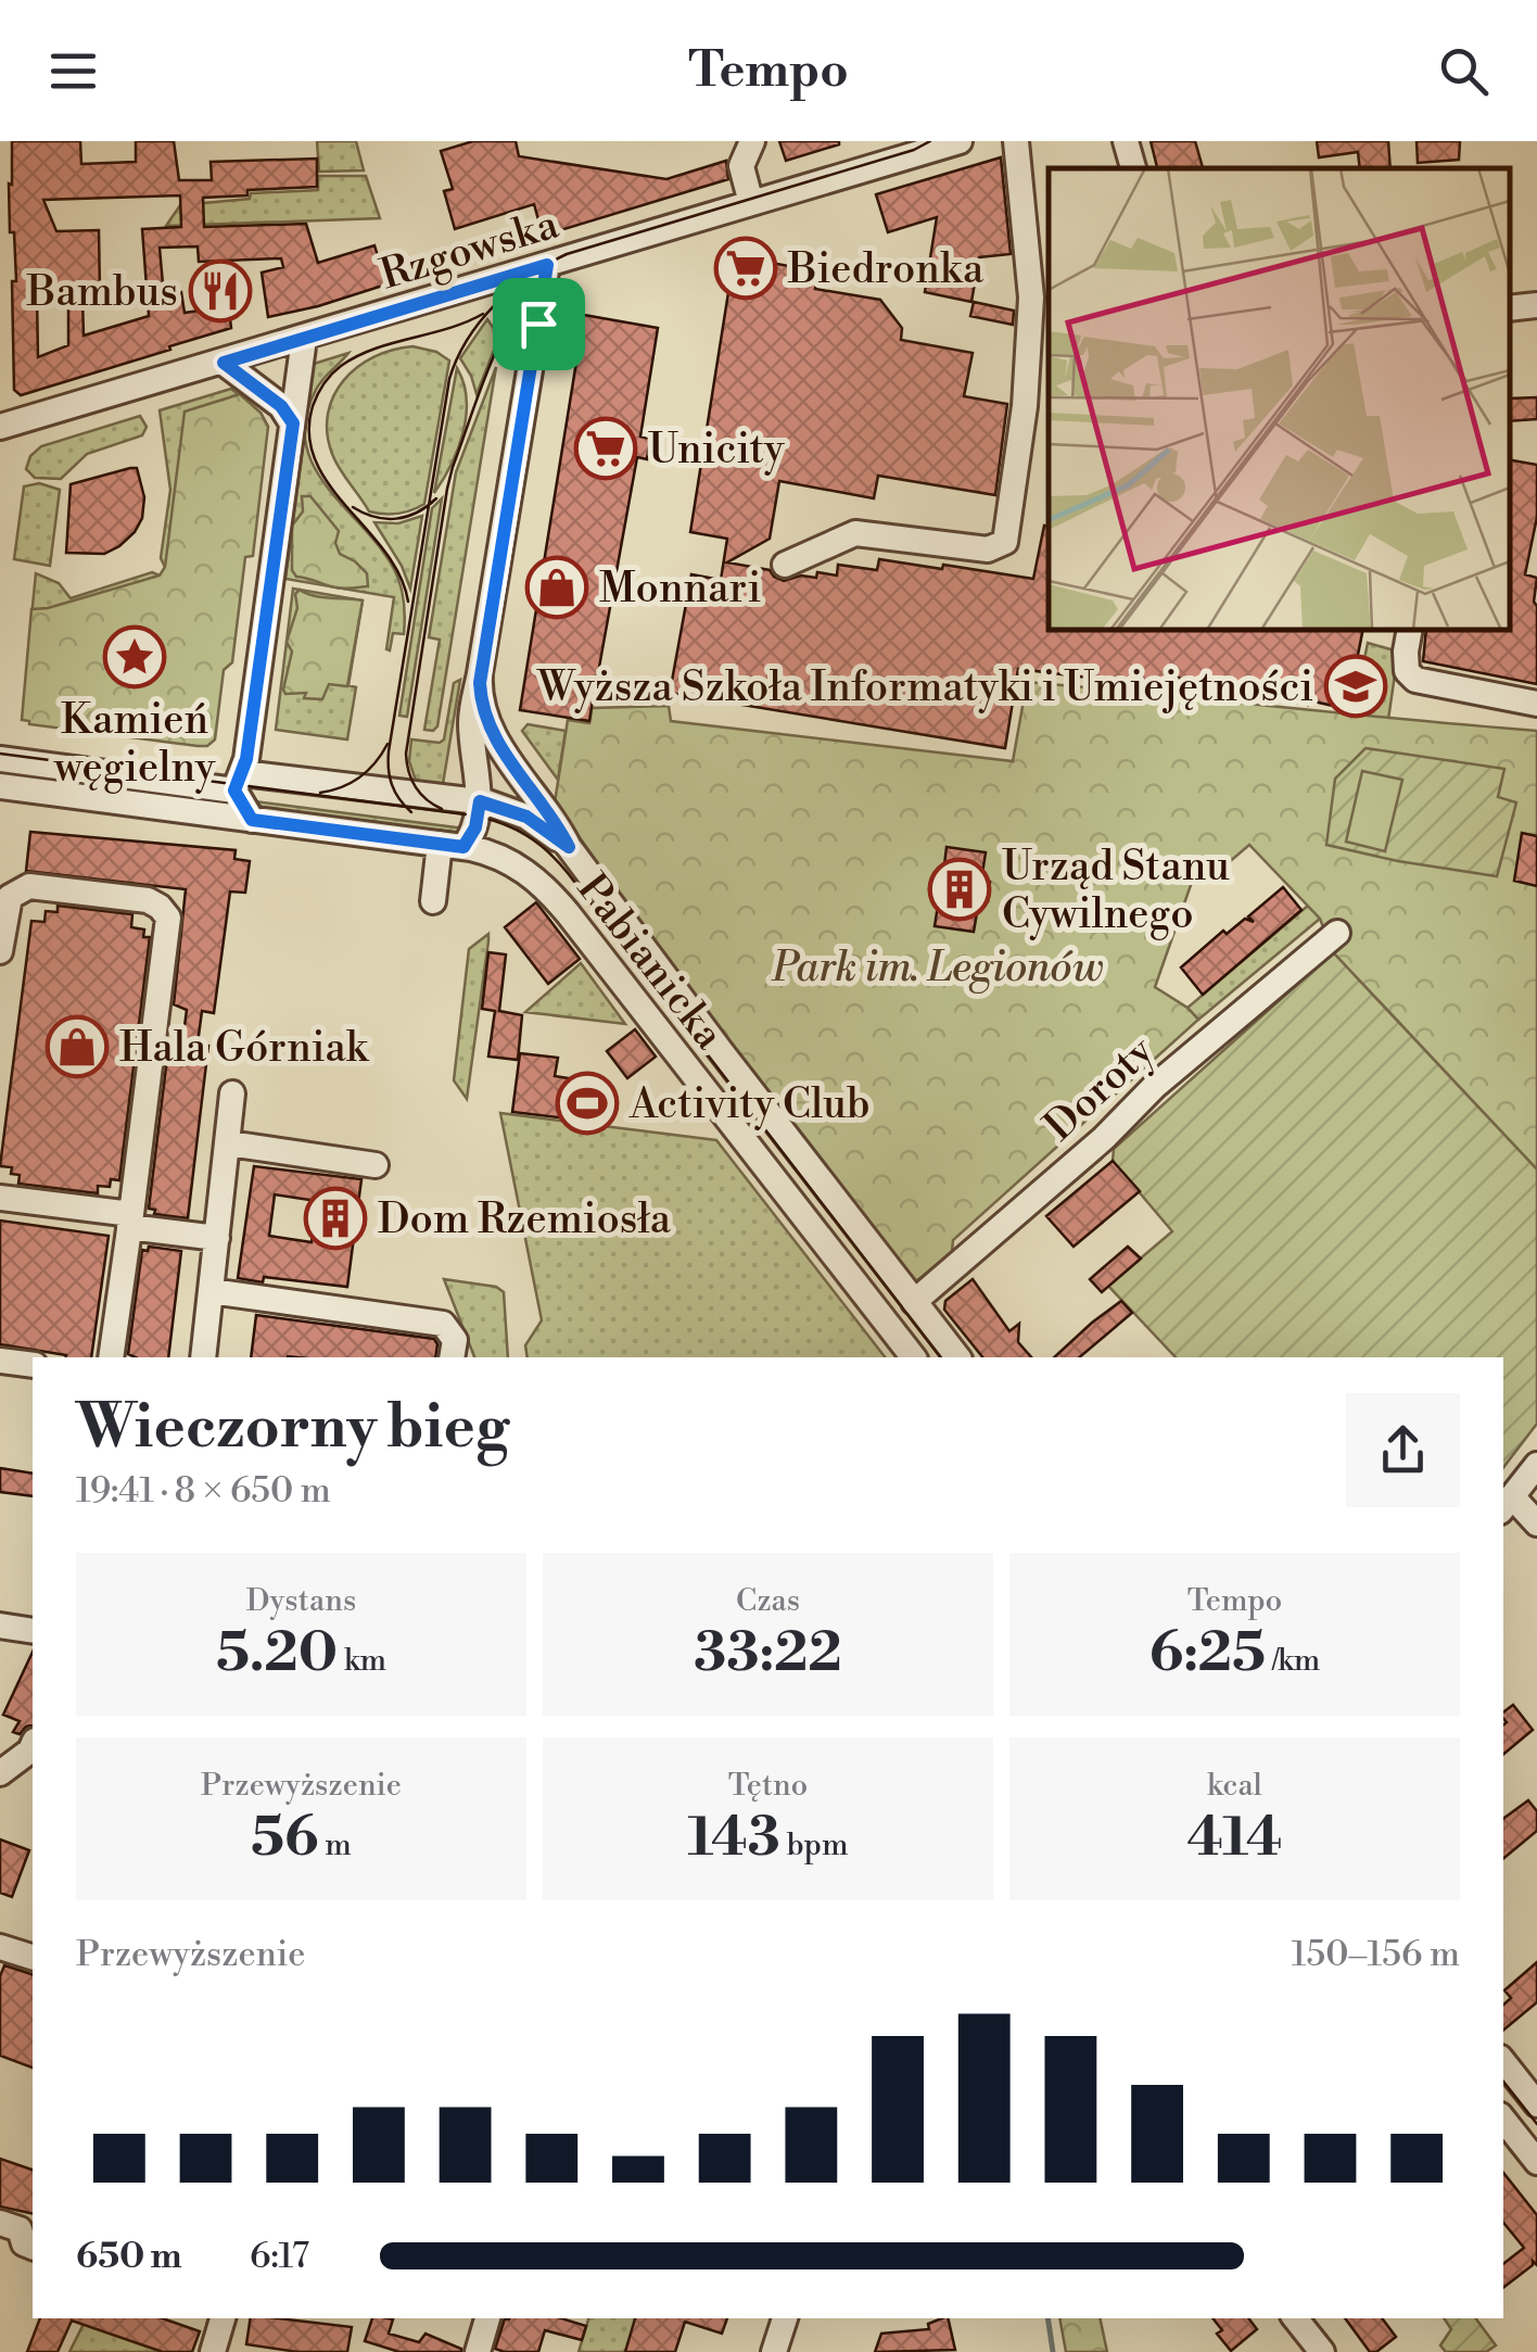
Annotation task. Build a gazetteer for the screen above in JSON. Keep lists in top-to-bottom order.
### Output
{
  "streets": {
    "street": ["Rzgowska", "Pabianicka", "Doroty"]
  },
  "crossings": [
    ["Pabianicka", "Doroty"]
  ],
  "parks": ["Park im. Legionów"],
  "places": {
    "supermarket": ["Biedronka", "Unicity"],
    "restaurant": ["Bambus"],
    "shop": ["Monnari", "Hala Górniak"],
    "place": ["Kamień węgielny"],
    "school or university": ["Wyższa Szkoła Informatyki i Umiejętności"],
    "building": ["Urząd Stanu Cywilnego", "Dom Rzemiosła"],
    "sports": ["Activity Club"]
  },
  "page": {
    "header": "Tempo",
    "heading": ["Wieczorny bieg", "19:41 · 8 × 650 m"],
    "stats": [
      ["Dystans", "5.20 km"],
      ["Czas", "33:22"],
      ["Tempo", "6:25 /km"],
      ["Przewyższenie", "56 m"],
      ["Tętno", "143 bpm"],
      ["kcal", "414"]
    ],
    "chart": ["Przewyższenie", "150–156 m"],
    "list": [
      {
        "name": "650 m",
        "note": "6:17"
      }
    ]
  }
}
